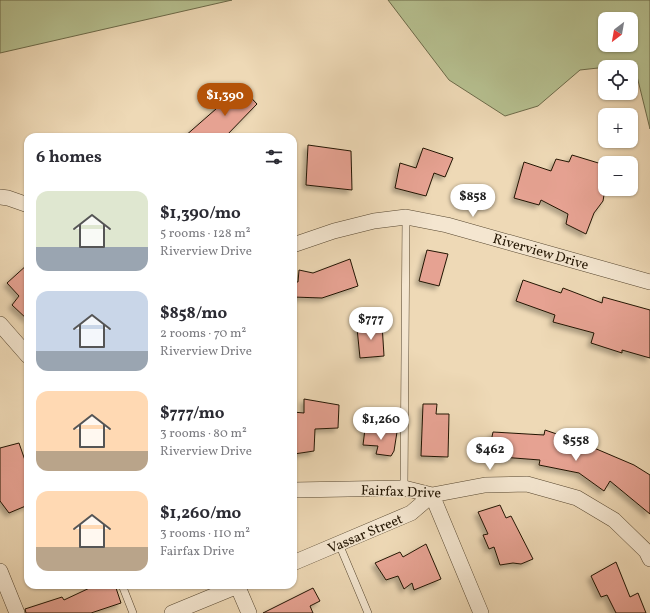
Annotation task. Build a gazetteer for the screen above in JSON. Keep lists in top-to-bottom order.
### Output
{
  "streets": {
    "street": ["Riverview Drive", "Fairfax Drive", "Vassar Street"]
  },
  "crossings": [
    ["Fairfax Drive", "Vassar Street"]
  ],
  "north": "bottom left",
  "page": {
    "map_buttons": ["+", "−"],
    "price": [
      "$1,390",
      "$858",
      "$777",
      "$1,260",
      "$558",
      "$462"
    ],
    "heading": "6 homes",
    "list": [
      {
        "name": "$1,390/mo",
        "note": "5 rooms · 128 m² · Riverview Drive"
      },
      {
        "name": "$858/mo",
        "note": "2 rooms · 70 m² · Riverview Drive"
      },
      {
        "name": "$777/mo",
        "note": "3 rooms · 80 m² · Riverview Drive"
      },
      {
        "name": "$1,260/mo",
        "note": "3 rooms · 110 m² · Fairfax Drive"
      }
    ]
  }
}
